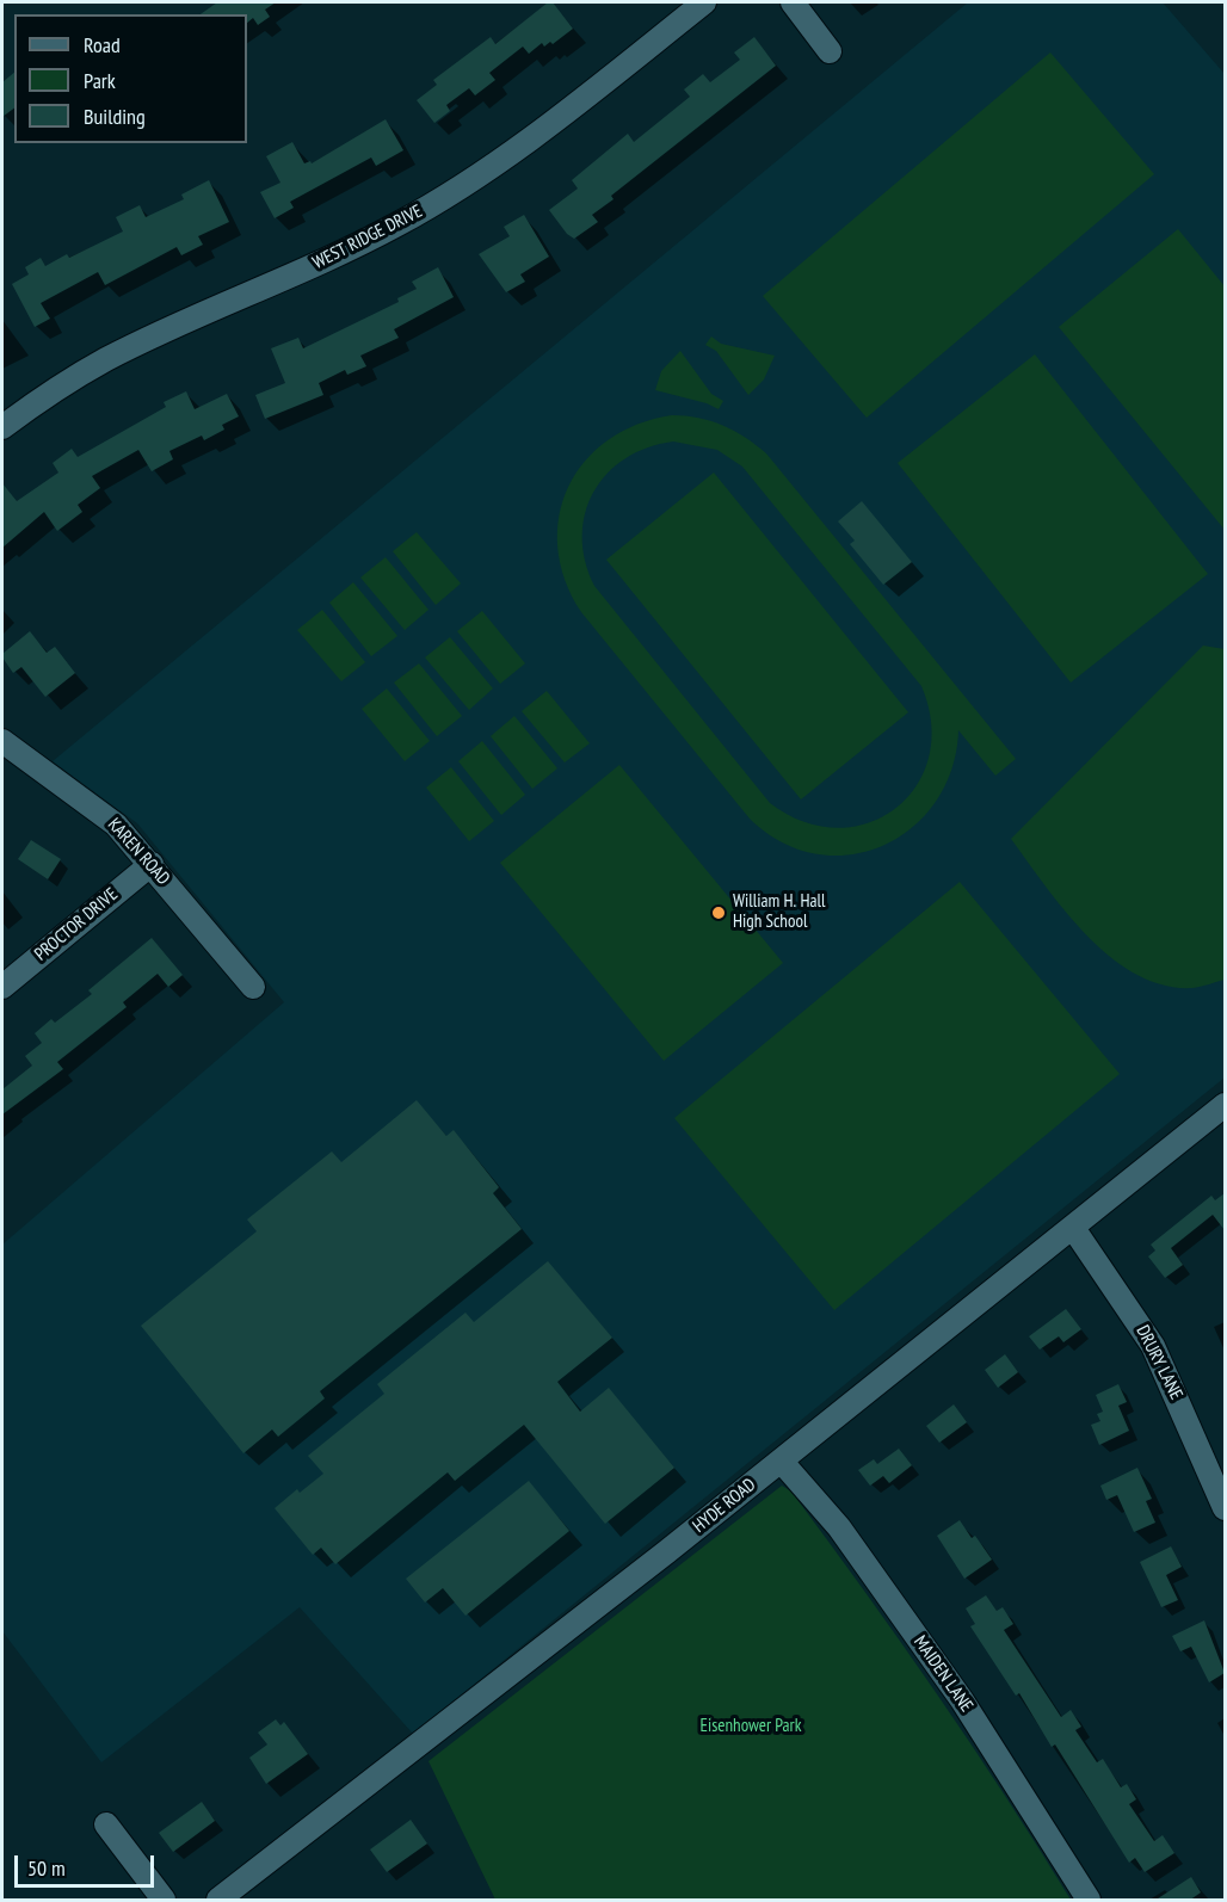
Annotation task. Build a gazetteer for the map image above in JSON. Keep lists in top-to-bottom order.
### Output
{
  "streets": {
    "street": [
      "WEST RIDGE DRIVE",
      "KAREN ROAD",
      "PROCTOR DRIVE",
      "DRURY LANE",
      "HYDE ROAD",
      "MAIDEN LANE"
    ]
  },
  "crossings": [
    ["KAREN ROAD", "PROCTOR DRIVE"],
    ["DRURY LANE", "HYDE ROAD"],
    ["HYDE ROAD", "MAIDEN LANE"]
  ],
  "parks": ["Eisenhower Park"],
  "places": ["William H. Hall High School"],
  "legend": ["Road", "Park", "Building"],
  "scale_bar": "50 m"
}
